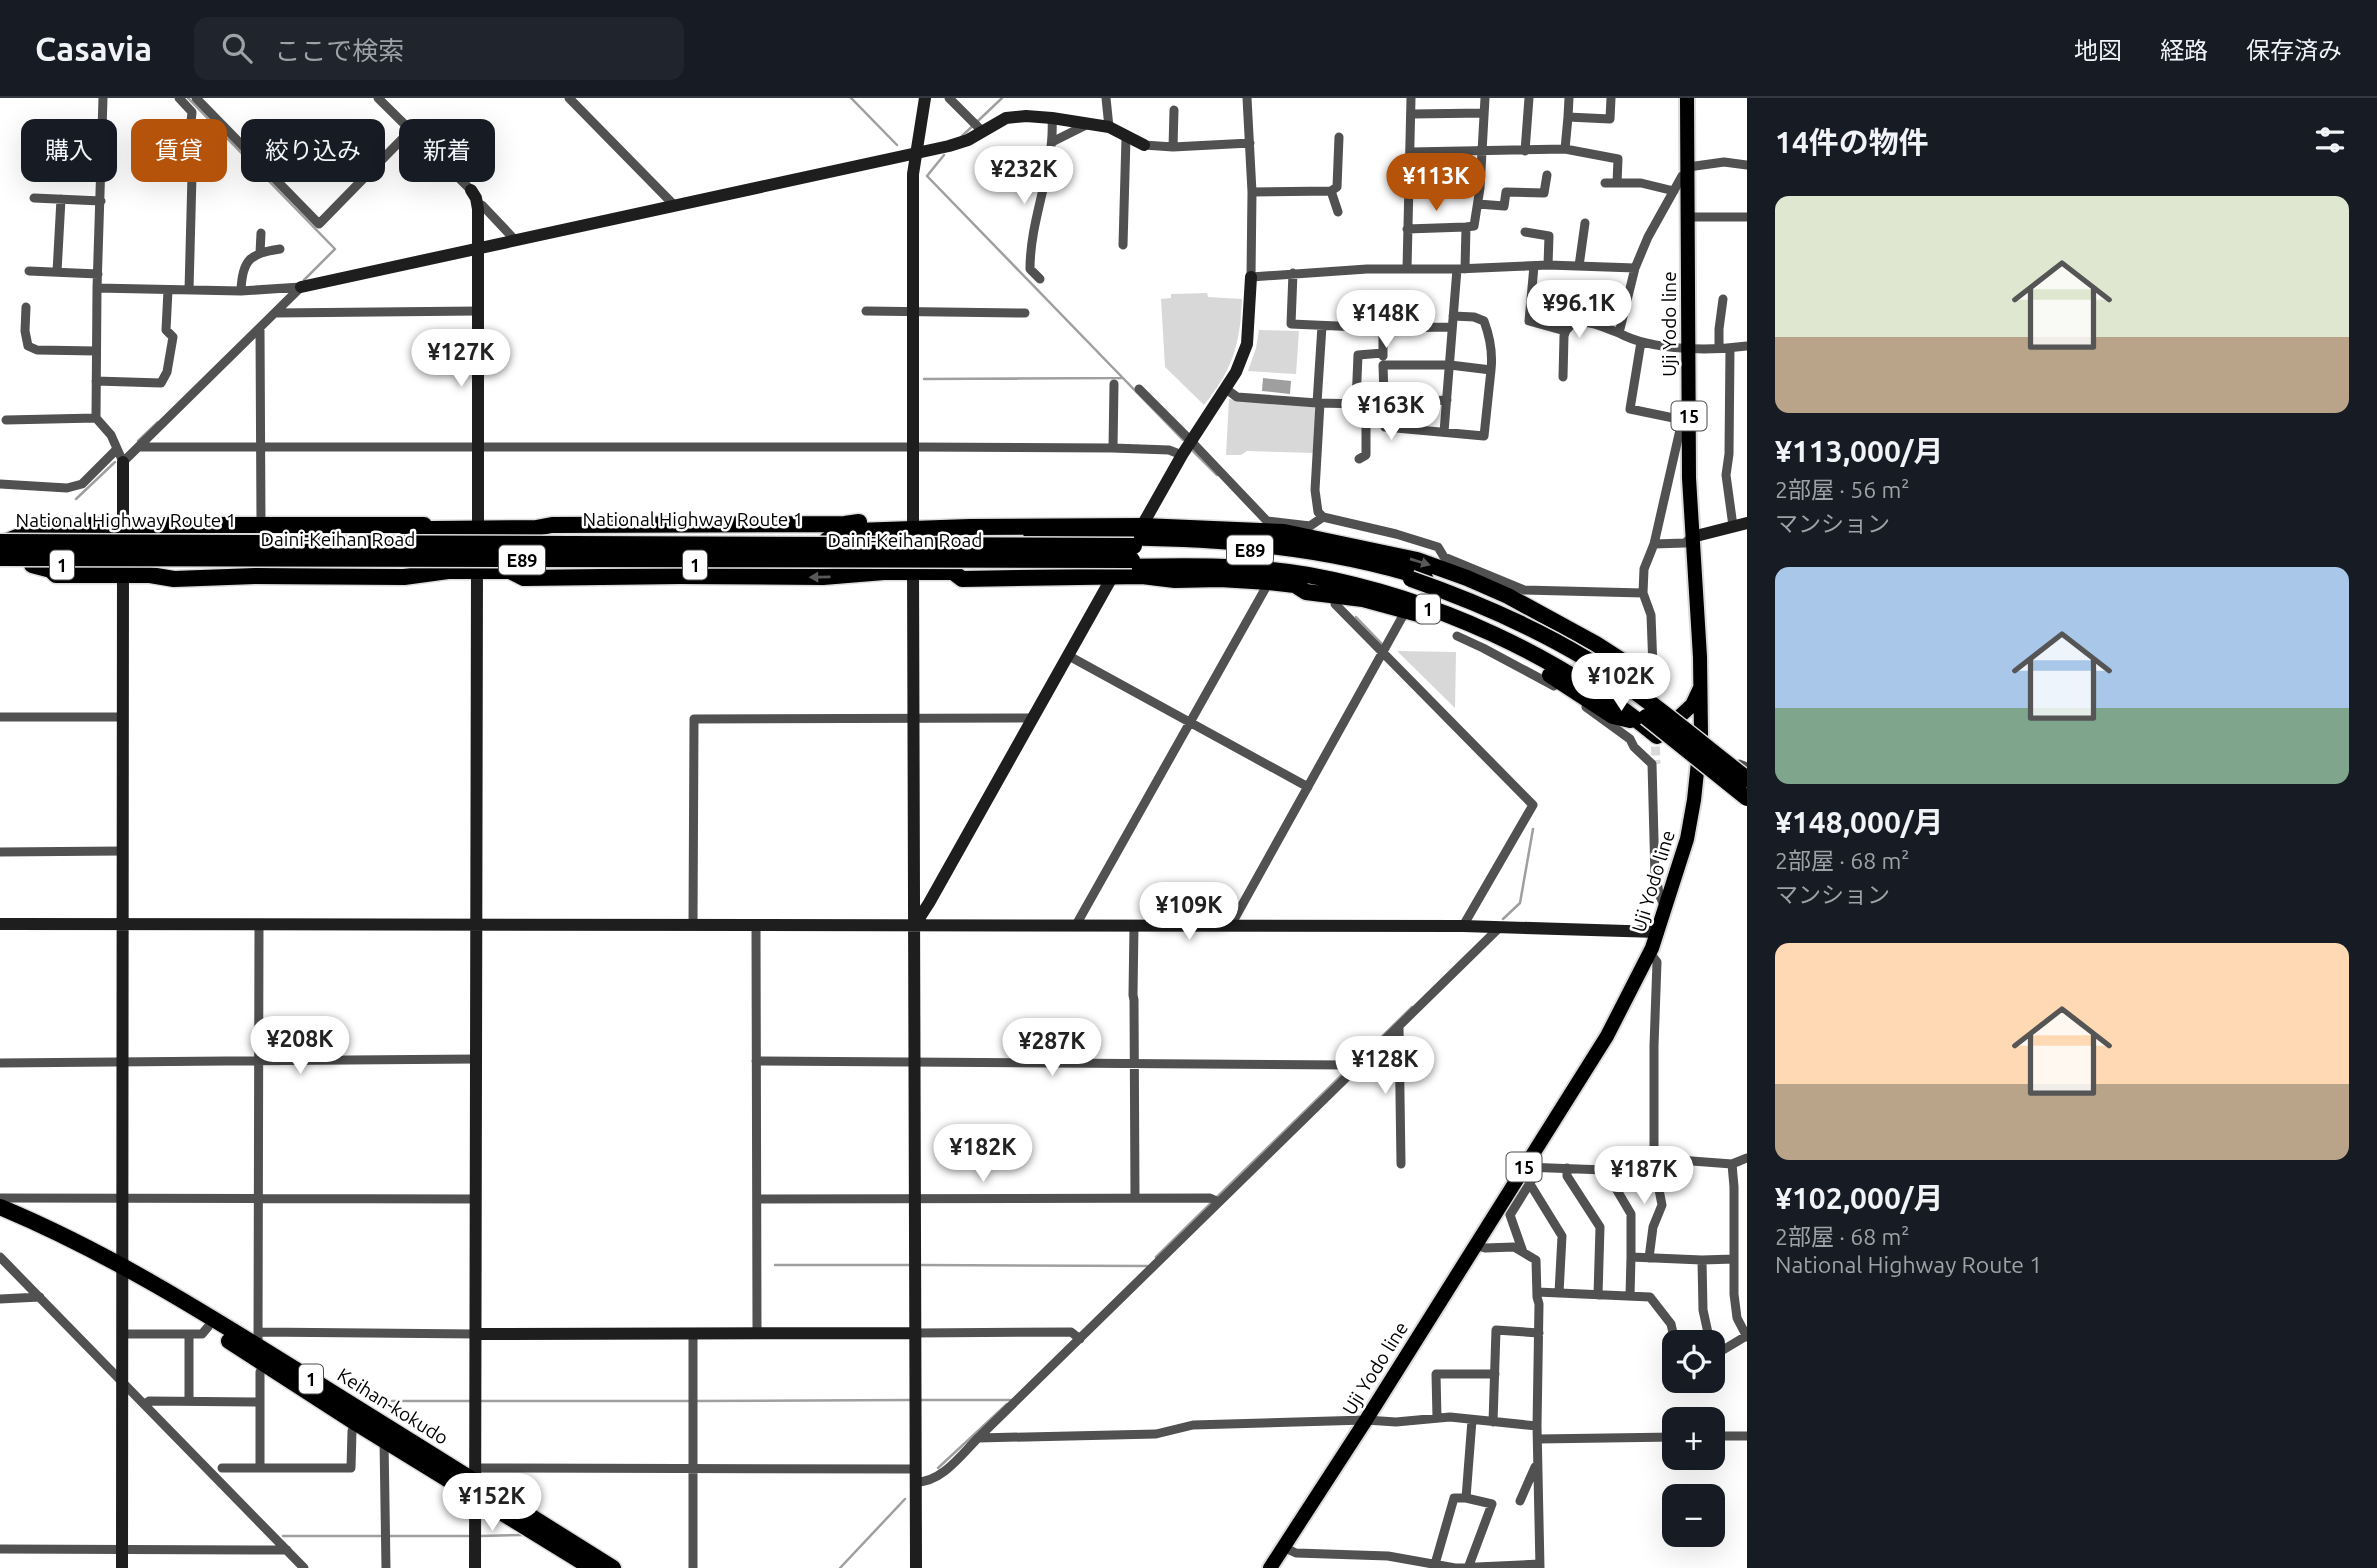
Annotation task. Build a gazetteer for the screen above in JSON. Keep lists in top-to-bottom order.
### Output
{
  "streets": {
    "highway": [
      "National Highway Route 1",
      "Daini-Keihan Road",
      "E89",
      "1",
      "Keihan-kokudo"
    ],
    "main road": ["Uji Yodo line", "15"]
  },
  "crossings": [
    ["Uji Yodo line", "National Highway Route 1"],
    ["Uji Yodo line", "1"],
    ["National Highway Route 1", "Daini-Keihan Road"]
  ],
  "page": {
    "header": "Casavia",
    "search": "ここで検索",
    "nav": ["地図", "経路", "保存済み"],
    "heading": "14件の物件",
    "chip": [
      "購入",
      "賃貸",
      "絞り込み",
      "新着"
    ],
    "price": [
      "¥232K",
      "¥113K",
      "¥96.1K",
      "¥148K",
      "¥127K",
      "¥163K",
      "¥102K",
      "¥109K",
      "¥208K",
      "¥287K",
      "¥128K",
      "¥182K",
      "¥187K",
      "¥152K"
    ],
    "list": [
      {
        "name": "¥113,000/月",
        "note": "2部屋 · 56 m² · マンション"
      },
      {
        "name": "¥148,000/月",
        "note": "2部屋 · 68 m² · マンション"
      },
      {
        "name": "¥102,000/月",
        "note": "2部屋 · 68 m² · National Highway Route 1"
      }
    ],
    "map_buttons": ["+", "−"]
  }
}
